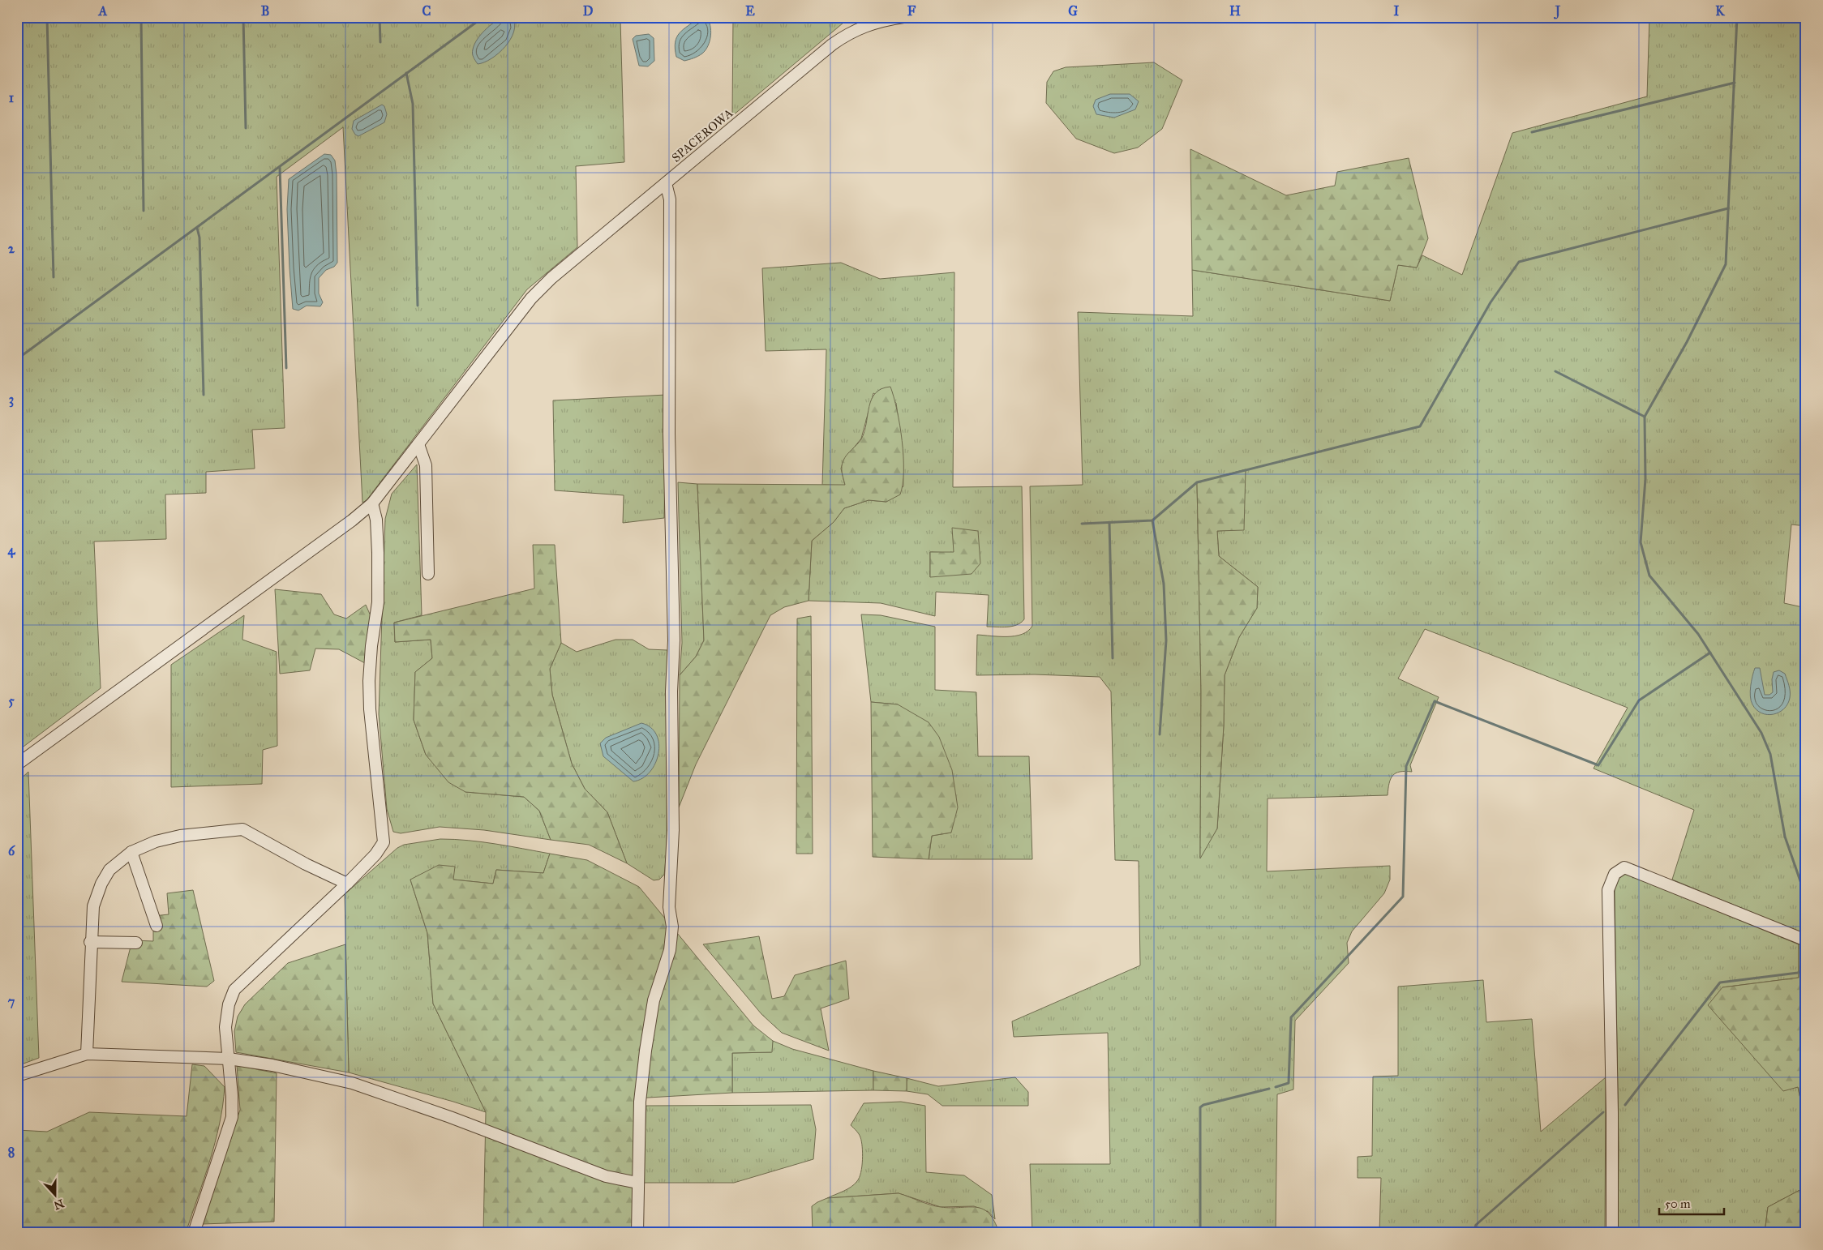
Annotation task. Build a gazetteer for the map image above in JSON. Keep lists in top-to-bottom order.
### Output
{
  "streets": {
    "street": ["SPACEROWA"]
  },
  "scale_bar": "50 m",
  "north": "bottom",
  "grid": {
    "columns": [
      "A",
      "B",
      "C",
      "D",
      "E",
      "F",
      "G",
      "H",
      "I",
      "J",
      "K"
    ],
    "rows": [
      "1",
      "2",
      "3",
      "4",
      "5",
      "6",
      "7",
      "8"
    ]
  }
}
